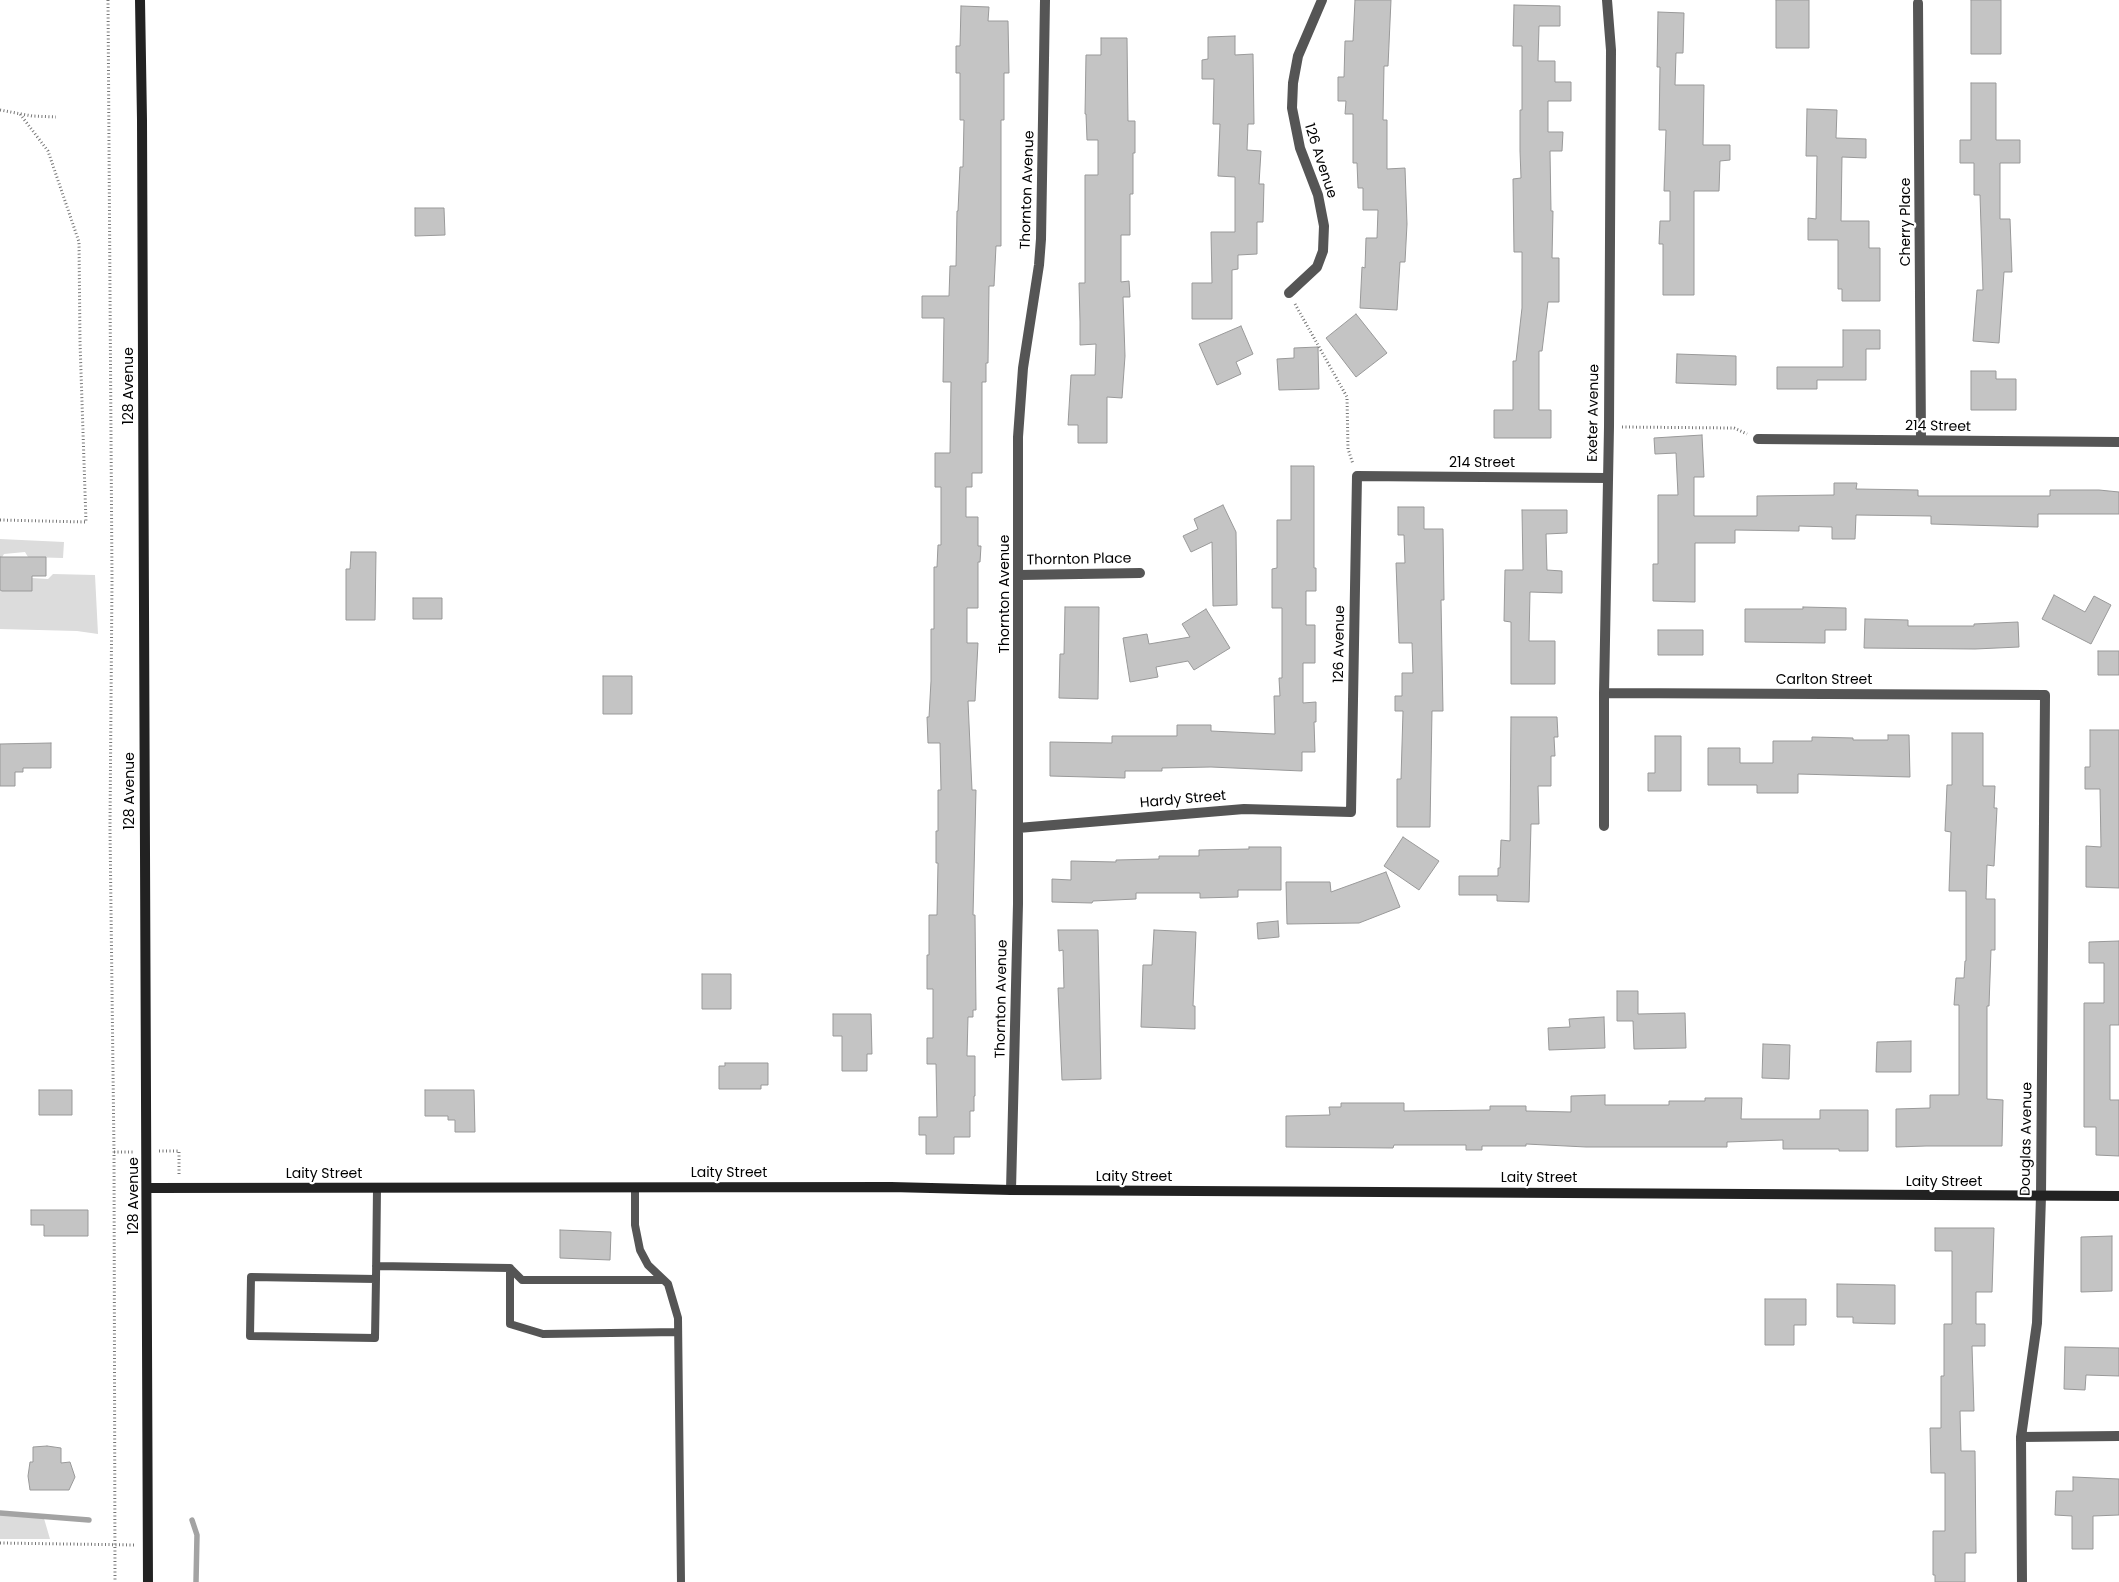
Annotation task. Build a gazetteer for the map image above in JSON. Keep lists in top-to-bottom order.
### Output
{
  "streets": {
    "street": [
      "126 Avenue",
      "Thornton Avenue",
      "Cherry Place",
      "128 Avenue",
      "Exeter Avenue",
      "214 Street",
      "Thornton Place",
      "Carlton Street",
      "Hardy Street",
      "Douglas Avenue",
      "Laity Street"
    ]
  },
  "crossings": [
    ["126 Avenue", "214 Street"],
    ["126 Avenue", "Hardy Street"],
    ["Thornton Avenue", "Thornton Place"],
    ["Thornton Avenue", "Hardy Street"],
    ["Thornton Avenue", "Laity Street"],
    ["Cherry Place", "214 Street"],
    ["128 Avenue", "Laity Street"],
    ["Exeter Avenue", "214 Street"],
    ["Exeter Avenue", "Carlton Street"],
    ["Carlton Street", "Douglas Avenue"],
    ["Douglas Avenue", "Laity Street"]
  ]
}
